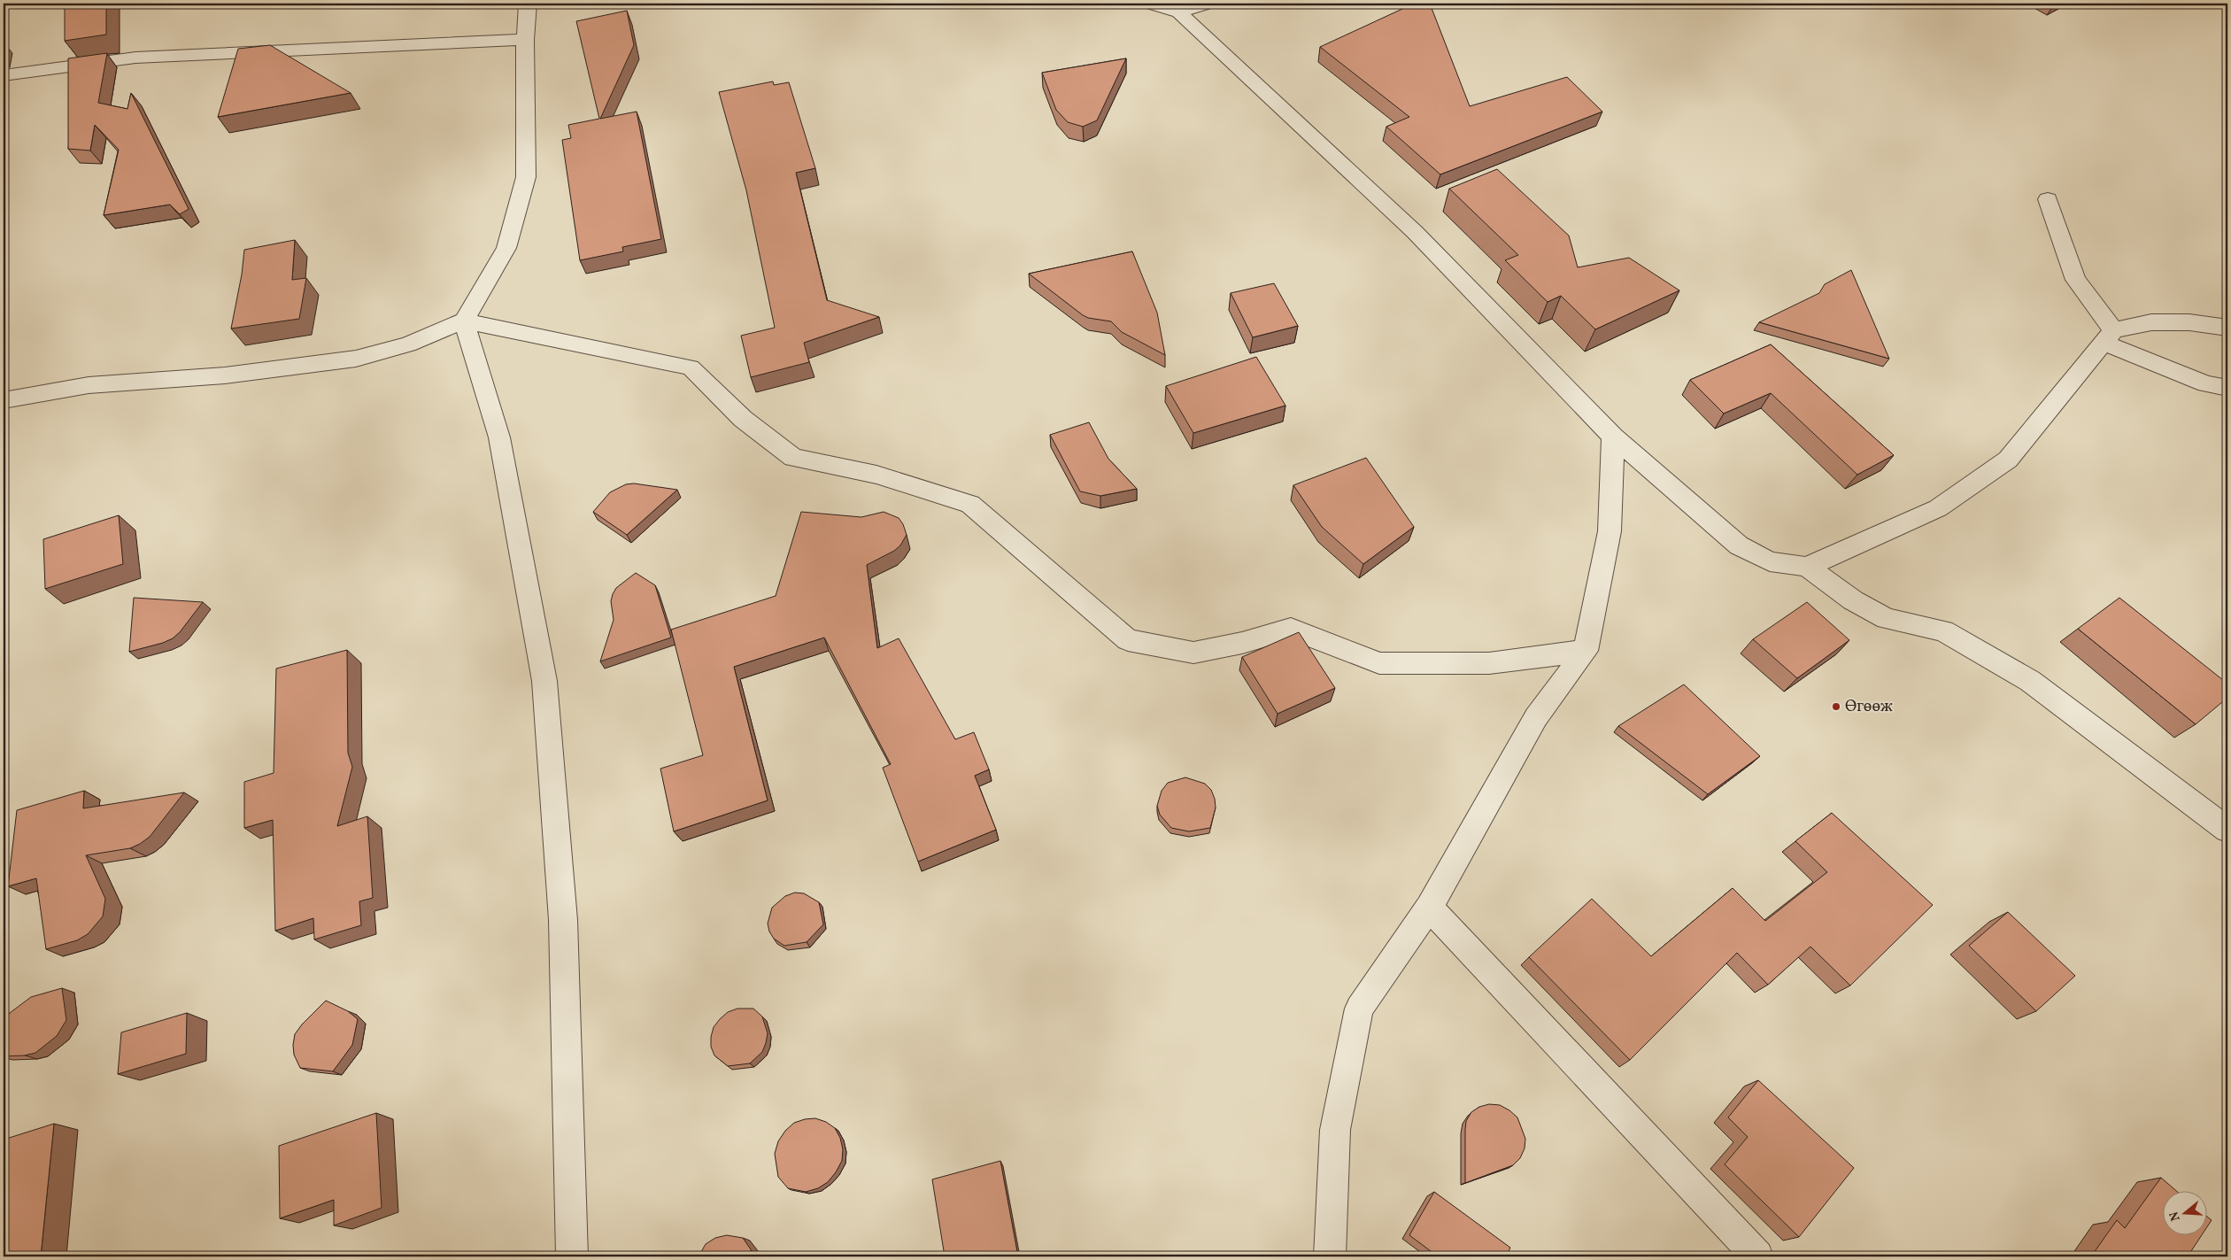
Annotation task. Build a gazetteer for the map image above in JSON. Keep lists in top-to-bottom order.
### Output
{
  "places": ["Өгөөж"],
  "north": "left"
}
